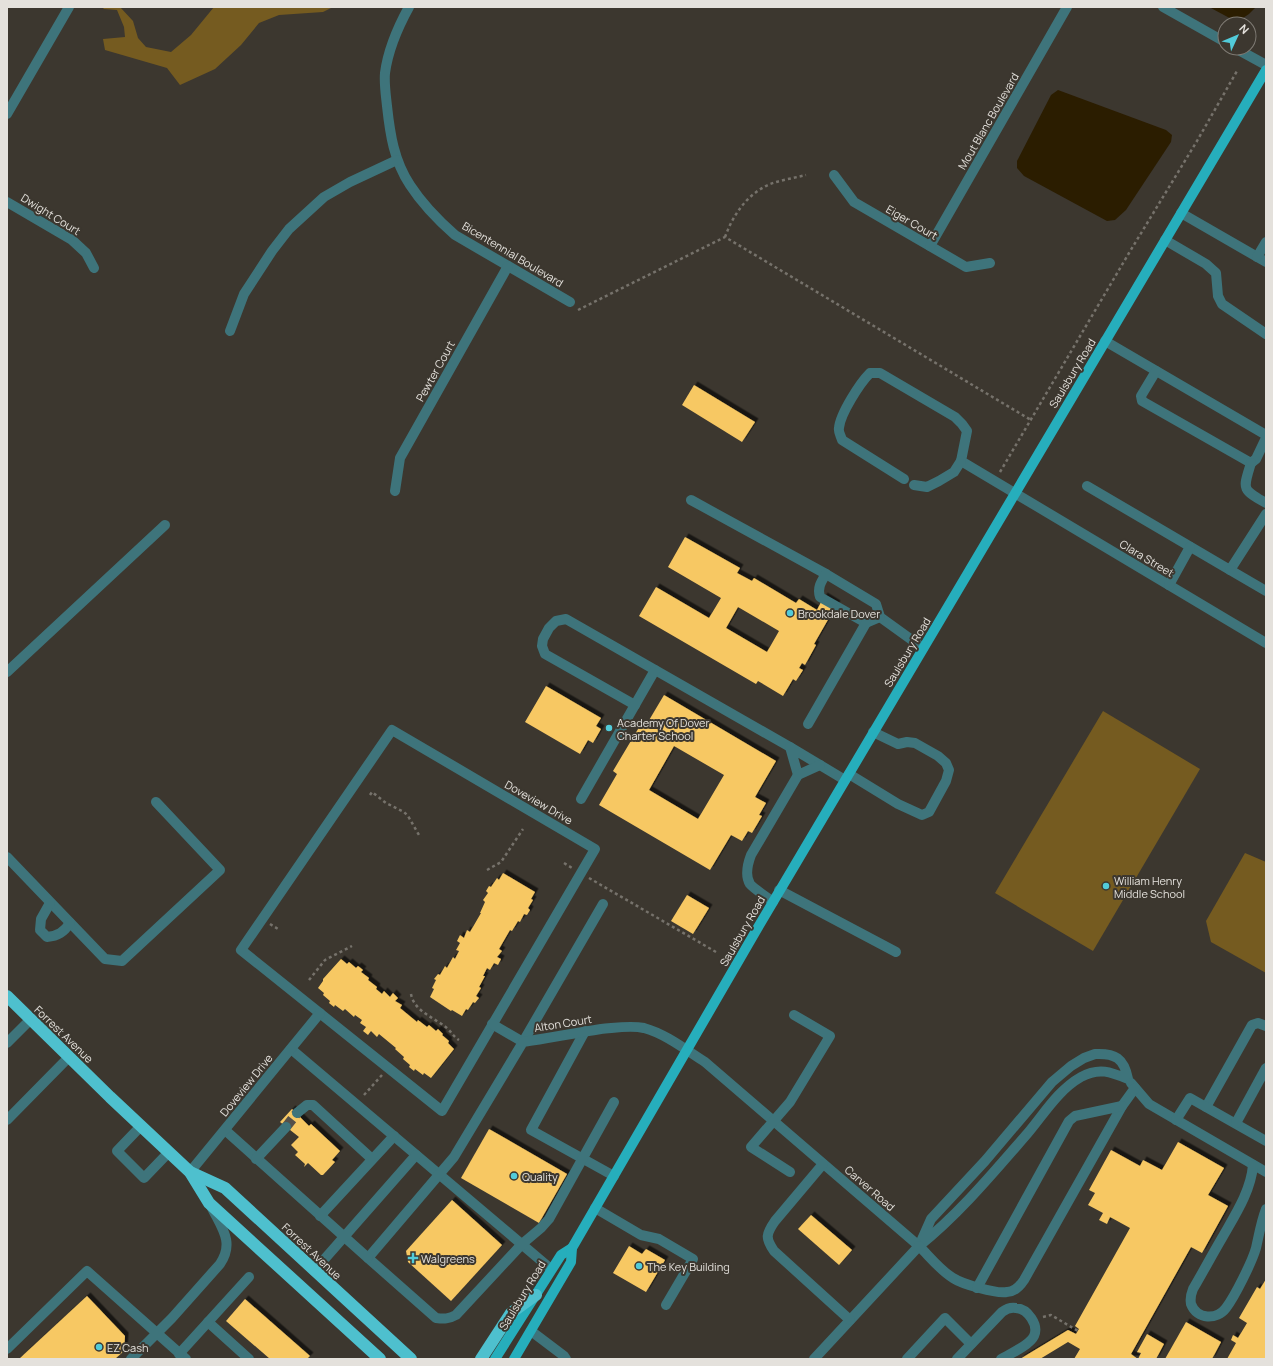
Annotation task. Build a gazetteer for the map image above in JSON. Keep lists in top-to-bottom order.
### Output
{
  "streets": {
    "highway": ["Forrest Avenue"],
    "main road": ["Saulsbury Road"],
    "street": [
      "Mout Blanc Boulevard",
      "Dwight Court",
      "Eiger Court",
      "Bicentennial Boulevard",
      "Pewter Court",
      "Clara Street",
      "Doveview Drive",
      "Alton Court",
      "Carver Road"
    ]
  },
  "crossings": [
    ["Mout Blanc Boulevard", "Eiger Court"],
    ["Bicentennial Boulevard", "Pewter Court"],
    ["Saulsbury Road", "Clara Street"],
    ["Saulsbury Road", "Alton Court"],
    ["Saulsbury Road", "Carver Road"],
    ["Doveview Drive", "Forrest Avenue"],
    ["Alton Court", "Carver Road"]
  ],
  "places": {
    "other": [
      "Brookdale Dover",
      "Academy Of Dover Charter School",
      "William Henry Middle School",
      "Quality",
      "The Key Building",
      "EZ Cash"
    ],
    "health": ["Walgreens"]
  },
  "north": "top right"
}
